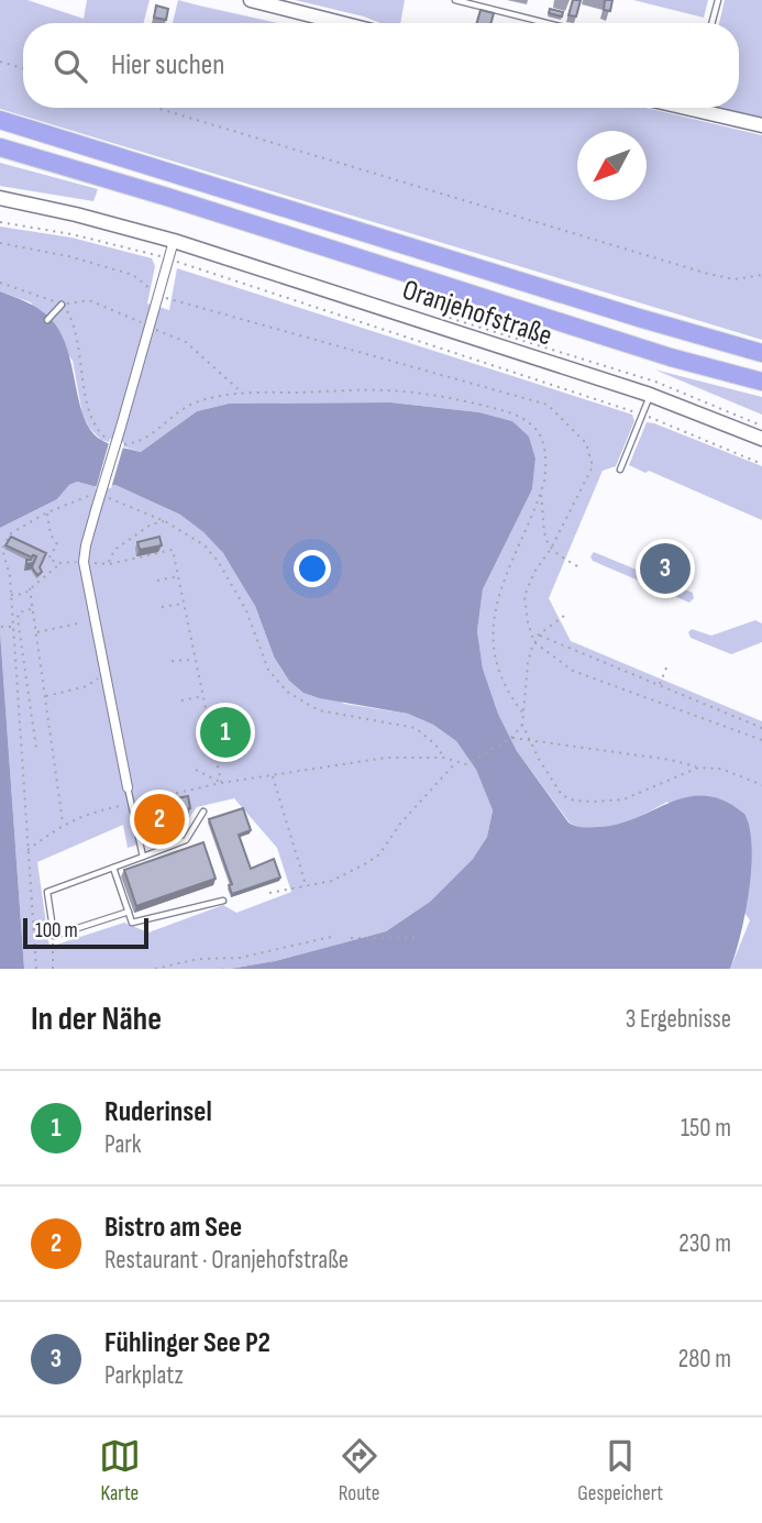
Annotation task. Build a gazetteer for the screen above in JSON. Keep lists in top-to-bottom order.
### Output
{
  "streets": {
    "street": ["Oranjehofstraße"]
  },
  "scale_bar": "100 m",
  "north": "bottom left",
  "page": {
    "search": "Hier suchen",
    "pins": ["3", "1", "2"],
    "scale": "100 m",
    "heading": ["In der Nähe", "3 Ergebnisse"],
    "list": [
      {
        "mark": "1",
        "name": "Ruderinsel",
        "note": "Park",
        "value": "150 m"
      },
      {
        "mark": "2",
        "name": "Bistro am See",
        "note": "Restaurant · Oranjehofstraße",
        "value": "230 m"
      },
      {
        "mark": "3",
        "name": "Fühlinger See P2",
        "note": "Parkplatz",
        "value": "280 m"
      }
    ],
    "nav": ["Karte", "Route", "Gespeichert"]
  }
}
